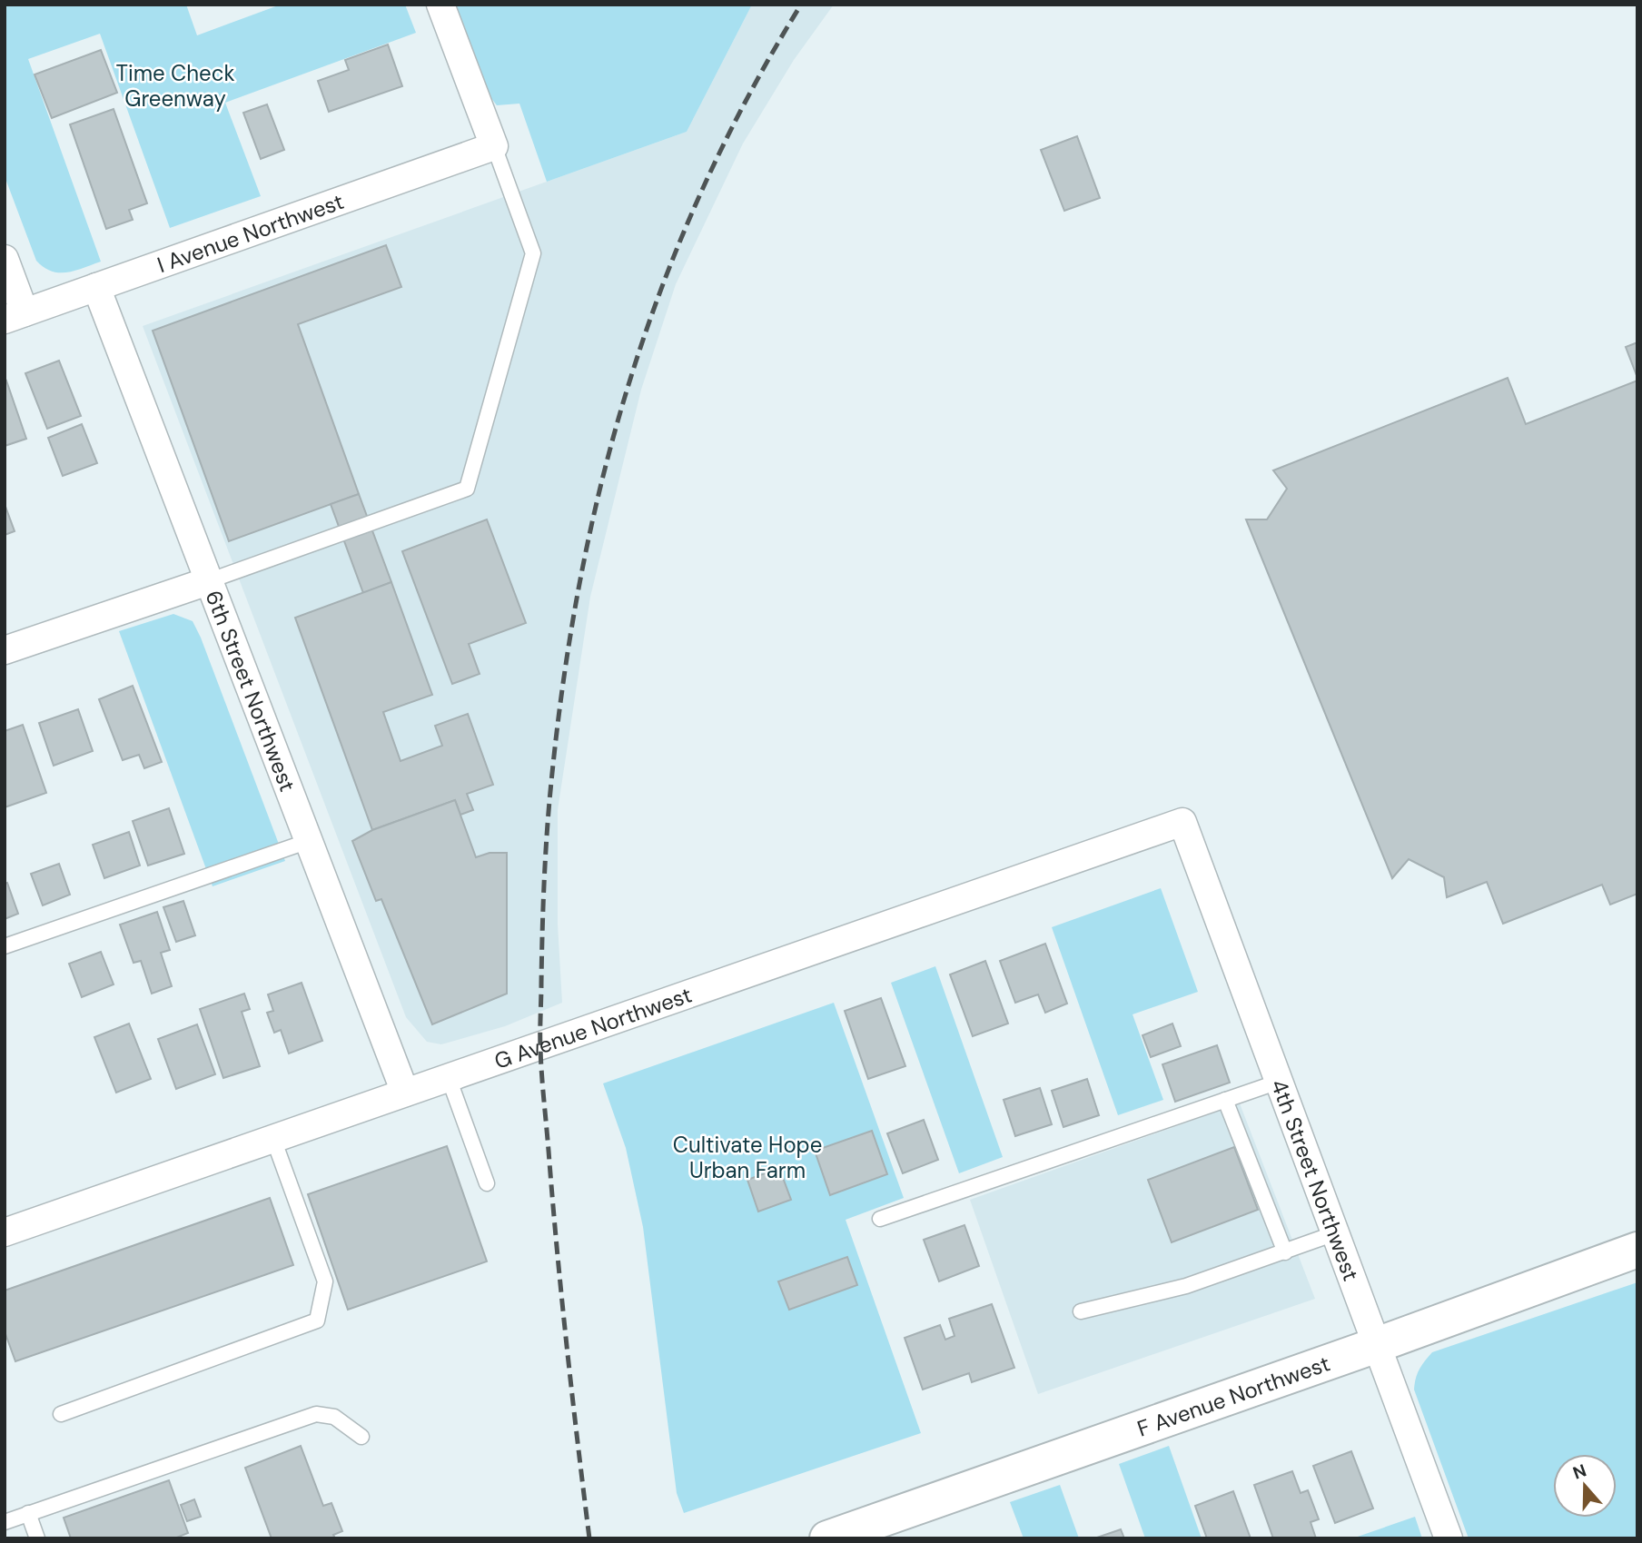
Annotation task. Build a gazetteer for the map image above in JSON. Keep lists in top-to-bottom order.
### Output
{
  "streets": {
    "main road": ["F Avenue Northwest"],
    "street": [
      "I Avenue Northwest",
      "6th Street Northwest",
      "G Avenue Northwest",
      "4th Street Northwest"
    ]
  },
  "crossings": [
    ["I Avenue Northwest", "6th Street Northwest"],
    ["6th Street Northwest", "G Avenue Northwest"],
    ["G Avenue Northwest", "4th Street Northwest"],
    ["4th Street Northwest", "F Avenue Northwest"]
  ],
  "parks": ["Time Check Greenway", "Cultivate Hope Urban Farm"],
  "north": "top"
}
